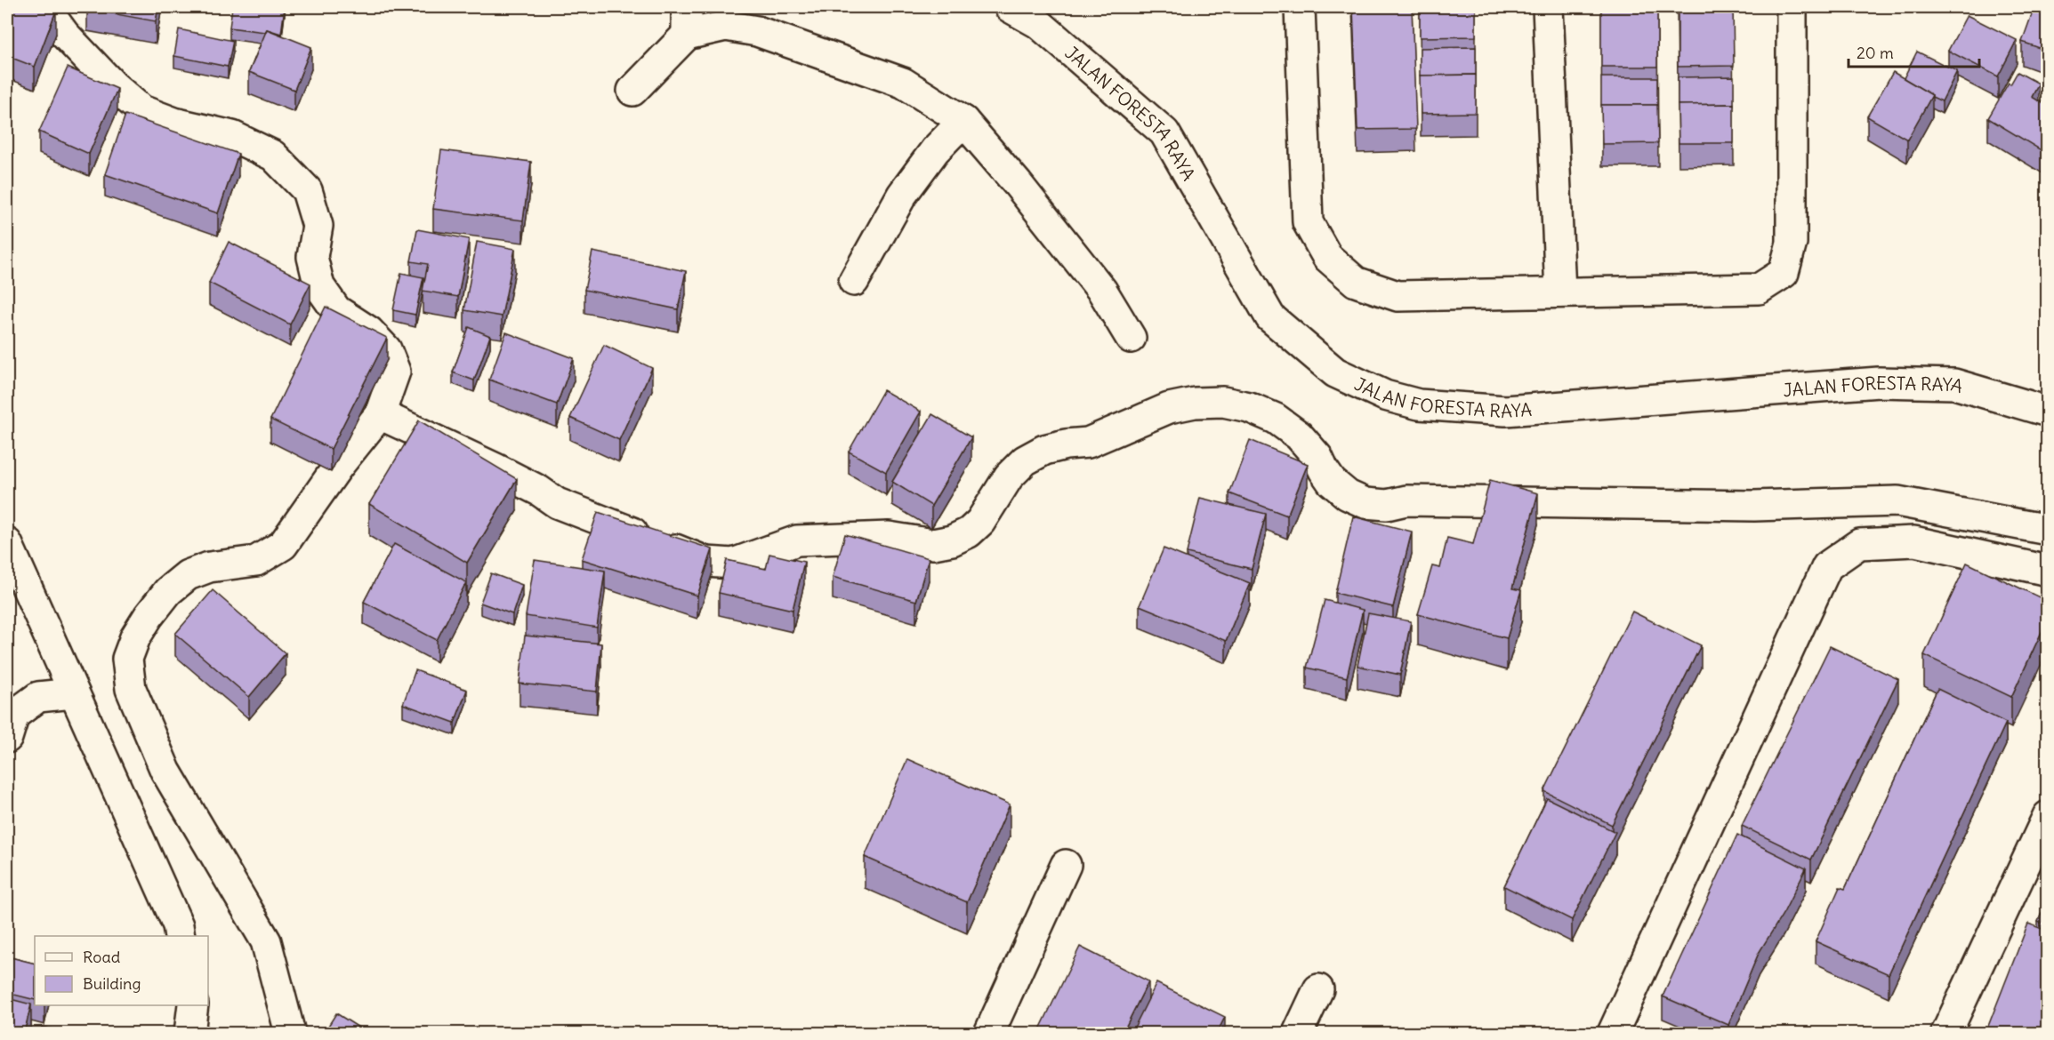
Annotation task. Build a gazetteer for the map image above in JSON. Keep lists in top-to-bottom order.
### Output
{
  "streets": {
    "street": ["JALAN FORESTA RAYA"]
  },
  "legend": ["Road", "Building"],
  "scale_bar": "20 m"
}
